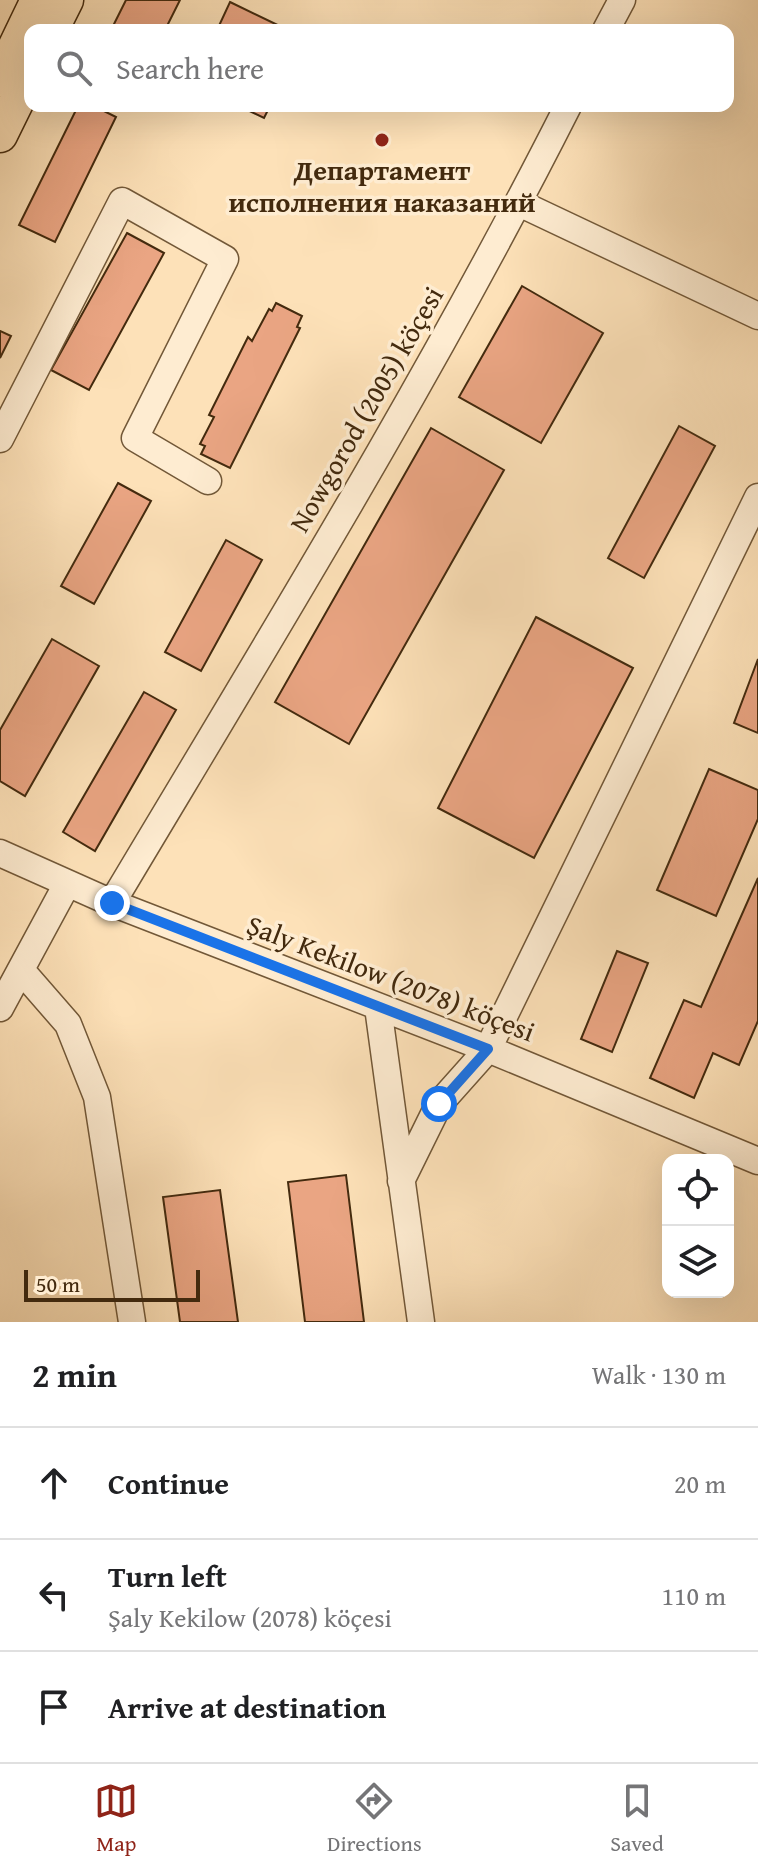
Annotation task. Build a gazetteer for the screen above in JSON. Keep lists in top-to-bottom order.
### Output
{
  "streets": {
    "street": ["Nowgorod (2005) köçesi", "Şaly Kekilow (2078) köçesi"]
  },
  "crossings": [
    ["Nowgorod (2005) köçesi", "Şaly Kekilow (2078) köçesi"]
  ],
  "places": ["Департамент исполнения наказаний"],
  "scale_bar": "50 m",
  "page": {
    "search": "Search here",
    "scale": "50 m",
    "heading": ["2 min", "Walk · 130 m"],
    "list": [
      ["Continue", "20 m"],
      ["Turn left", "Şaly Kekilow (2078) köçesi", "110 m"],
      "Arrive at destination"
    ],
    "nav": ["Map", "Directions", "Saved"]
  }
}
